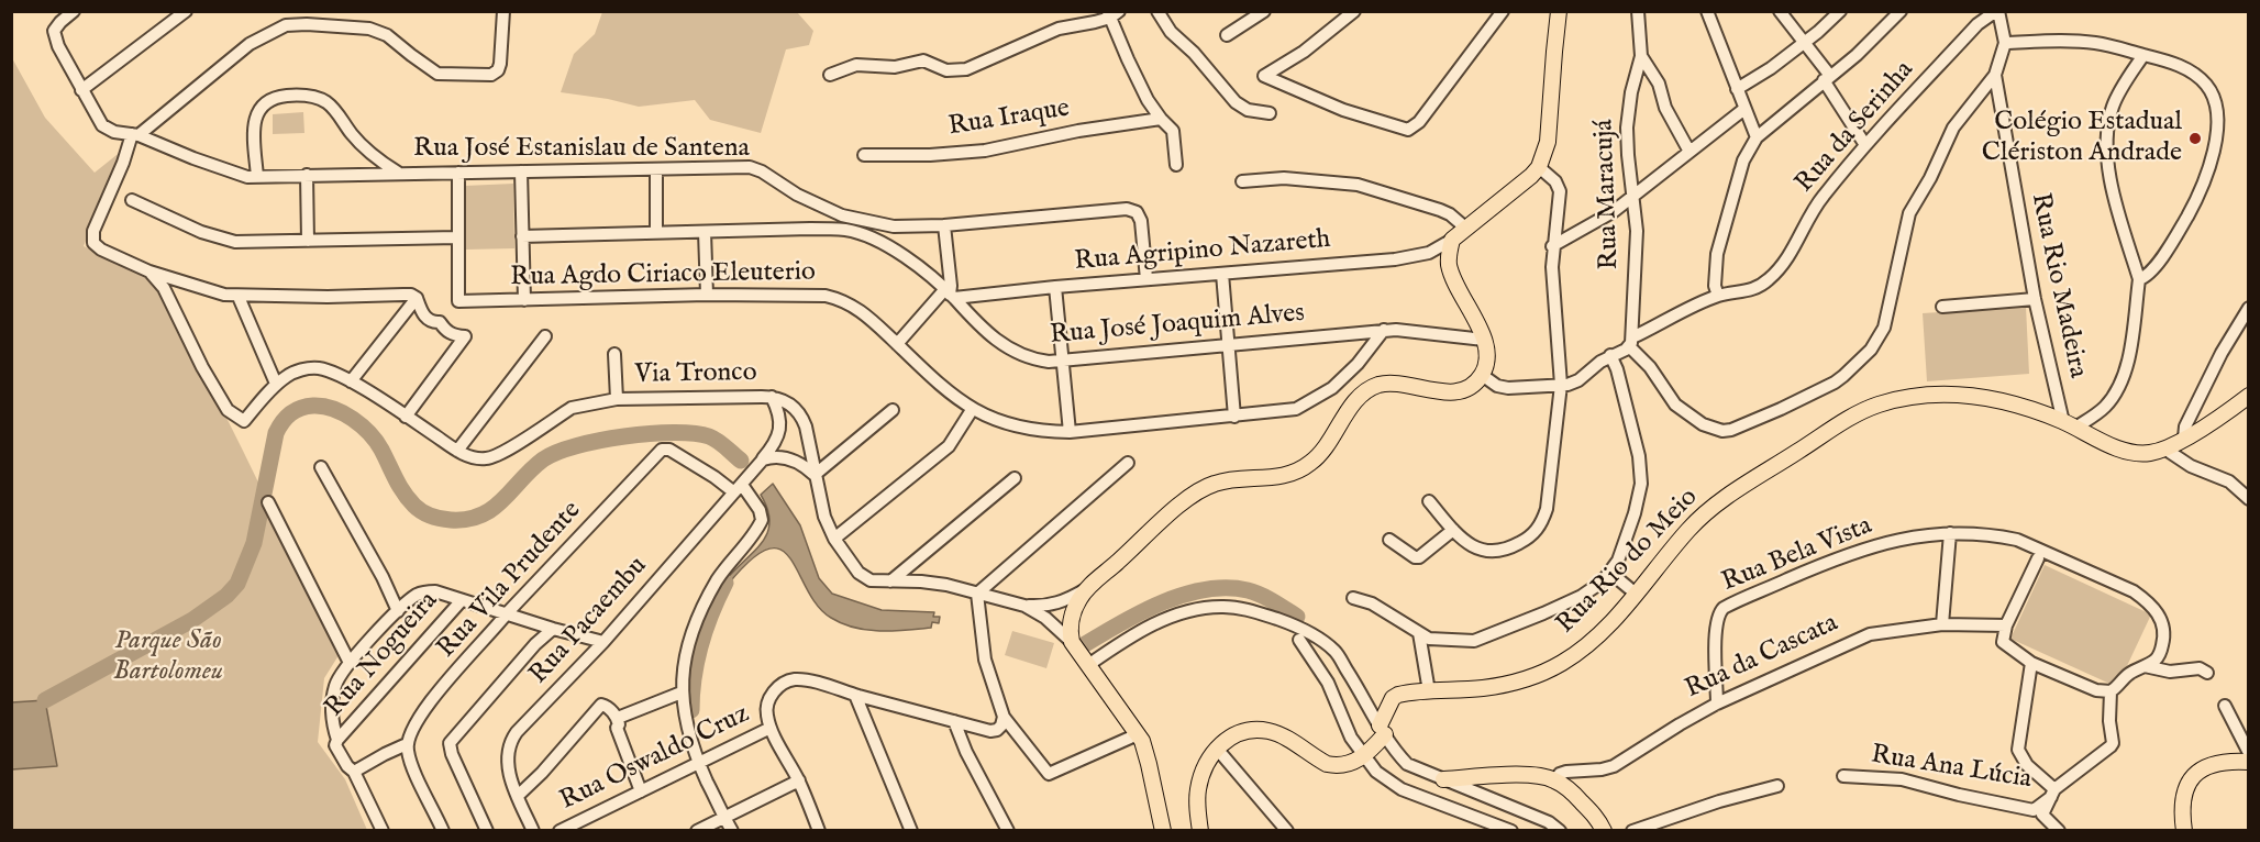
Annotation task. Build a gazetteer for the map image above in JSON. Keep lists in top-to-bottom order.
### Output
{
  "streets": {
    "main road": ["Rua Rio do Meio"],
    "street": [
      "Rua Iraque",
      "Rua da Serinha",
      "Rua José Estanislau de Santena",
      "Rua Maracujá",
      "Rua Agripino Nazareth",
      "Rua Agdo Ciriaco Eleuterio",
      "Rua Rio Madeira",
      "Rua José Joaquim Alves",
      "Via Tronco",
      "Rua Bela Vista",
      "Rua Vila Prudente",
      "Rua Pacaembu",
      "Rua Nogueira",
      "Rua da Cascata",
      "Rua Oswaldo Cruz",
      "Rua Ana Lúcia"
    ]
  },
  "crossings": [
    ["Rua da Serinha", "Rua Maracujá"],
    ["Rua José Estanislau de Santena", "Rua Agripino Nazareth"],
    ["Rua Agripino Nazareth", "Rua José Joaquim Alves"],
    ["Rua Agdo Ciriaco Eleuterio", "Rua José Joaquim Alves"],
    ["Rua Rio Madeira", "Rua Rio do Meio"],
    ["Via Tronco", "Rua Pacaembu"],
    ["Rua Bela Vista", "Rua da Cascata"],
    ["Rua Vila Prudente", "Rua Pacaembu"]
  ],
  "parks": ["Parque São Bartolomeu"],
  "places": ["Colégio Estadual Clériston Andrade"]
}
